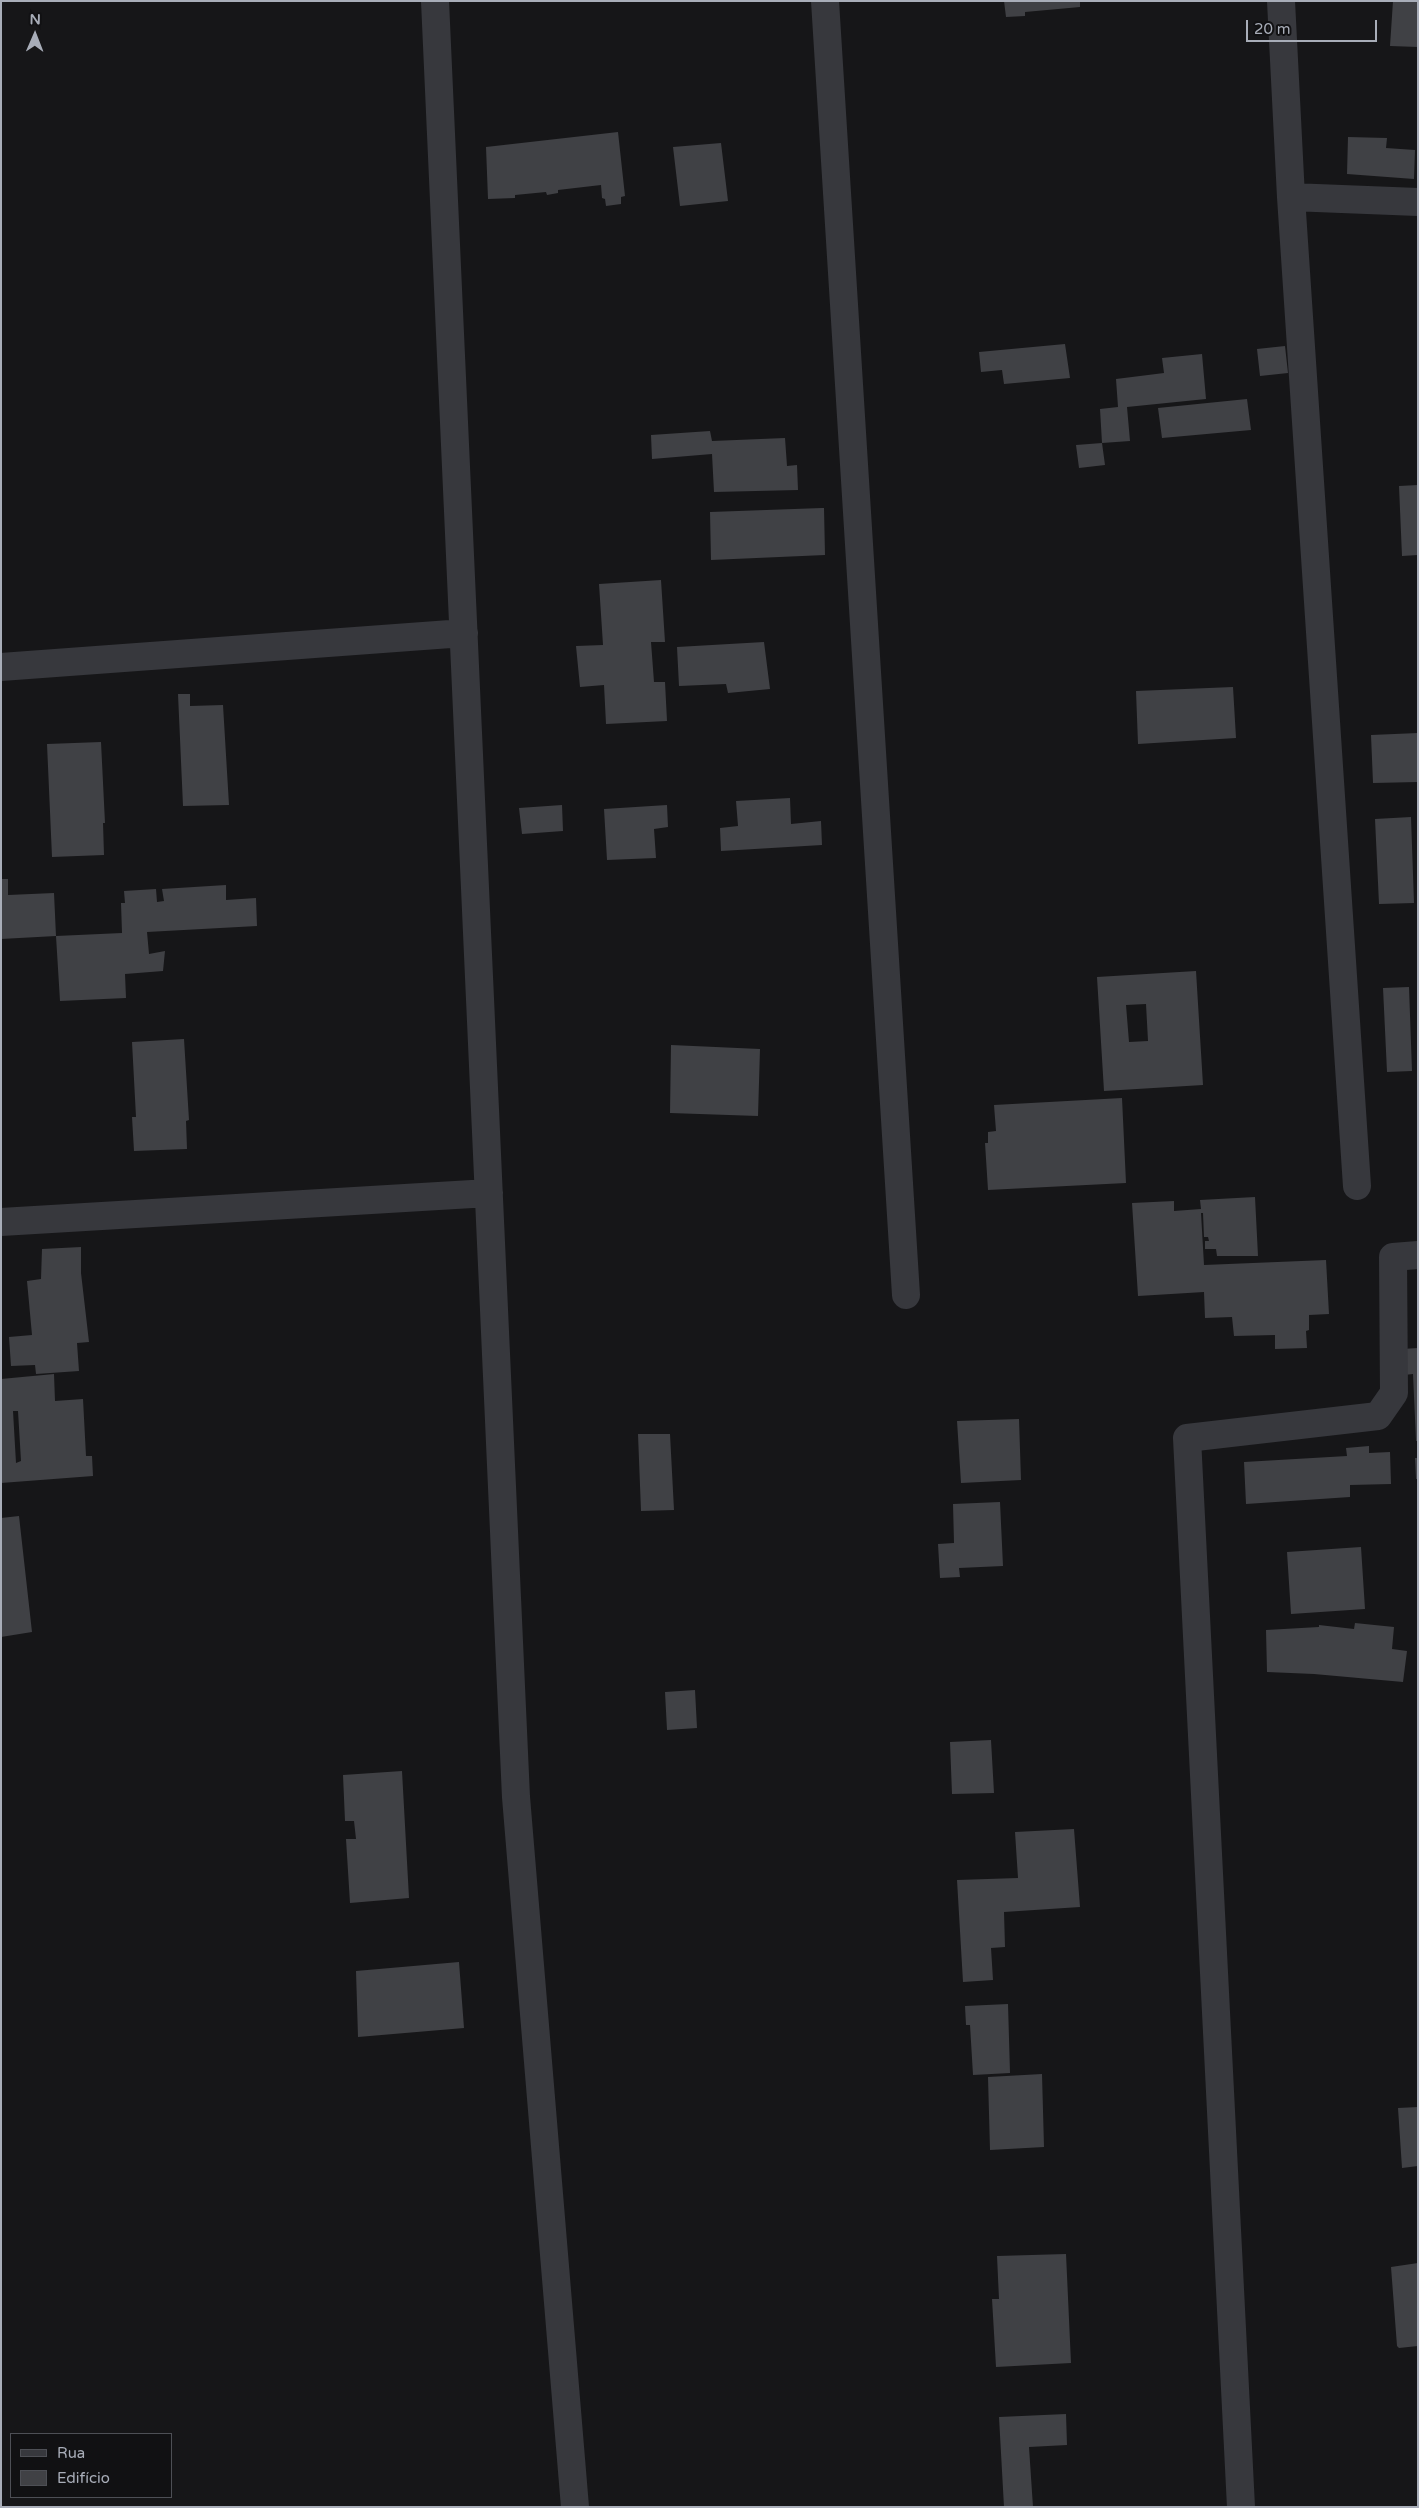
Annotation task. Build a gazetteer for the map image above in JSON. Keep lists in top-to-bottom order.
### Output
{
  "legend": ["Rua", "Edifício"],
  "scale_bar": "20 m",
  "north": "top"
}
